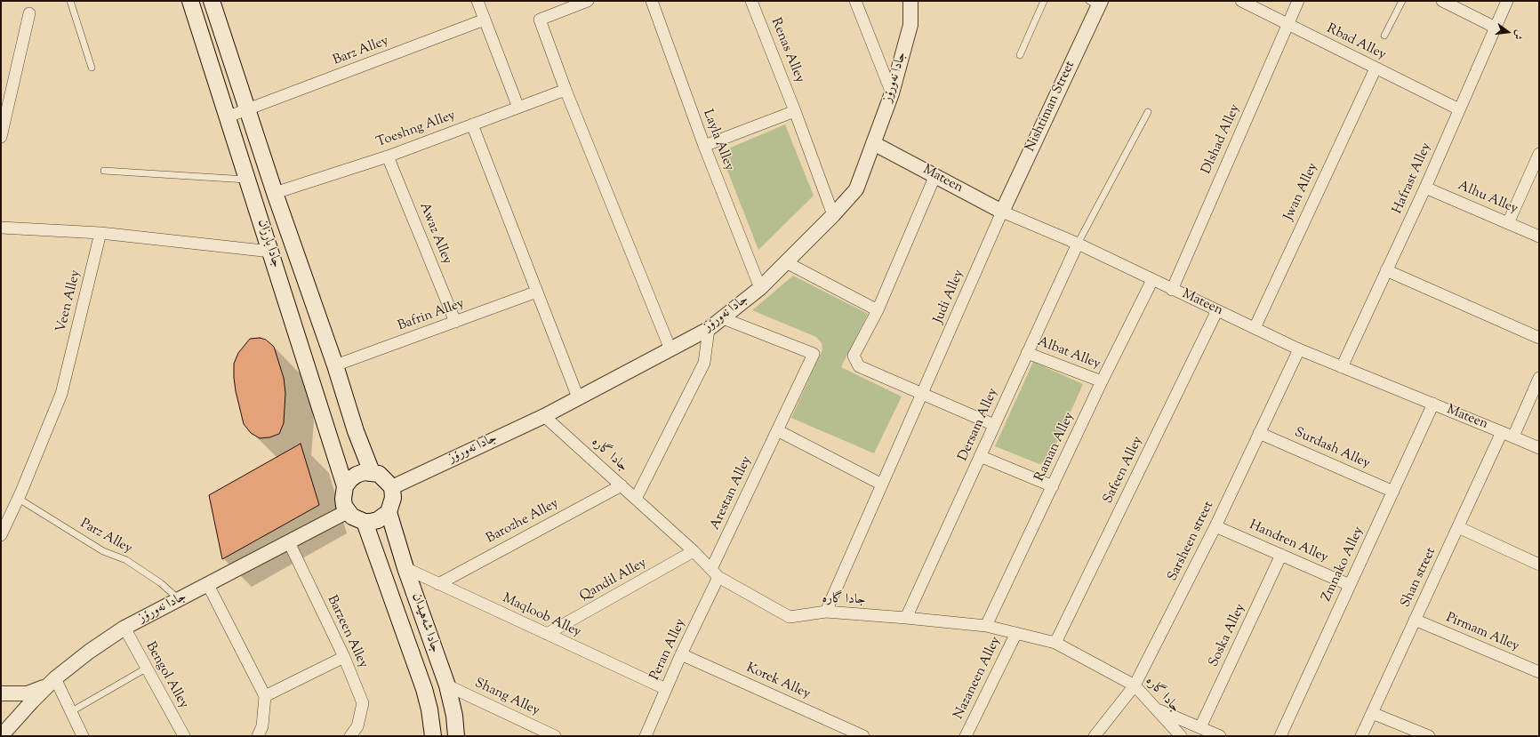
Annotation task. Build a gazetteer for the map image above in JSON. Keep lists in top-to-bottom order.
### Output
{
  "streets": {
    "main road": ["جادا بارزان", "جادا شەهیدان"],
    "street": [
      "Rbad Alley",
      "Renas Alley",
      "Barz Alley",
      "جادا نەورۆز",
      "Nishtiman Street",
      "Toeshng Alley",
      "Dlshad Alley",
      "Layla Alley",
      "Hafrast Alley",
      "Mateen",
      "Jwan Alley",
      "Alhu Alley",
      "Awaz Alley",
      "Judi Alley",
      "Veen Alley",
      "Bafrin Alley",
      "Albat Alley",
      "Dersam Alley",
      "Raman Alley",
      "Surdash Alley",
      "جادا گارە",
      "Safeen Alley",
      "Arestan Alley",
      "Barozhe Alley",
      "Sarsheen street",
      "Handren Alley",
      "Zmnako Alley",
      "Shan street",
      "Qandil Alley",
      "Maqloob Alley",
      "Barzeen Alley",
      "Pirmam Alley",
      "Soska Alley",
      "Peran Alley",
      "Bengol Alley",
      "Nazaneen Alley",
      "Korek Alley",
      "Shang Alley"
    ],
    "lane": ["Parz Alley"]
  },
  "crossings": [
    ["Rbad Alley", "Dlshad Alley"],
    ["Rbad Alley", "Hafrast Alley"],
    ["Rbad Alley", "Jwan Alley"],
    ["Renas Alley", "جادا نەورۆز"],
    ["Barz Alley", "جادا بارزان"],
    ["جادا نەورۆز", "Layla Alley"],
    ["جادا نەورۆز", "Mateen"],
    ["جادا نەورۆز", "جادا بارزان"],
    ["جادا نەورۆز", "جادا گارە"],
    ["جادا نەورۆز", "Arestan Alley"],
    ["جادا نەورۆز", "Parz Alley"],
    ["جادا نەورۆز", "جادا شەهیدان"],
    ["جادا نەورۆز", "Barzeen Alley"],
    ["جادا نەورۆز", "Bengol Alley"],
    ["Nishtiman Street", "Mateen"],
    ["Nishtiman Street", "Judi Alley"],
    ["Toeshng Alley", "Awaz Alley"],
    ["Toeshng Alley", "جادا بارزان"],
    ["Dlshad Alley", "Mateen"],
    ["Hafrast Alley", "Mateen"],
    ["Hafrast Alley", "Alhu Alley"],
    ["Mateen", "Jwan Alley"],
    ["Mateen", "Judi Alley"],
    ["Mateen", "Dersam Alley"],
    ["Mateen", "Raman Alley"],
    ["Mateen", "Safeen Alley"],
    ["Mateen", "Sarsheen street"],
    ["Mateen", "Zmnako Alley"],
    ["Mateen", "Shan street"],
    ["Awaz Alley", "Bafrin Alley"],
    ["جادا بارزان", "Bafrin Alley"],
    ["جادا بارزان", "جادا شەهیدان"],
    ["Judi Alley", "جادا گارە"],
    ["Veen Alley", "Parz Alley"],
    ["Albat Alley", "Dersam Alley"],
    ["Albat Alley", "Raman Alley"],
    ["Dersam Alley", "جادا گارە"],
    ["Raman Alley", "جادا گارە"],
    ["Surdash Alley", "Sarsheen street"],
    ["Surdash Alley", "Zmnako Alley"],
    ["جادا گارە", "Safeen Alley"],
    ["جادا گارە", "Arestan Alley"],
    ["جادا گارە", "Barozhe Alley"],
    ["جادا گارە", "Sarsheen street"],
    ["جادا گارە", "Qandil Alley"],
    ["جادا گارە", "Peran Alley"],
    ["جادا گارە", "Nazaneen Alley"],
    ["Arestan Alley", "Peran Alley"],
    ["Barozhe Alley", "Maqloob Alley"],
    ["Sarsheen street", "Handren Alley"],
    ["Handren Alley", "Zmnako Alley"],
    ["Handren Alley", "Soska Alley"],
    ["Shan street", "Pirmam Alley"],
    ["Qandil Alley", "Maqloob Alley"],
    ["Maqloob Alley", "جادا شەهیدان"],
    ["Maqloob Alley", "Peran Alley"],
    ["جادا شەهیدان", "Shang Alley"],
    ["Peran Alley", "Korek Alley"]
  ],
  "north": "right"
}
